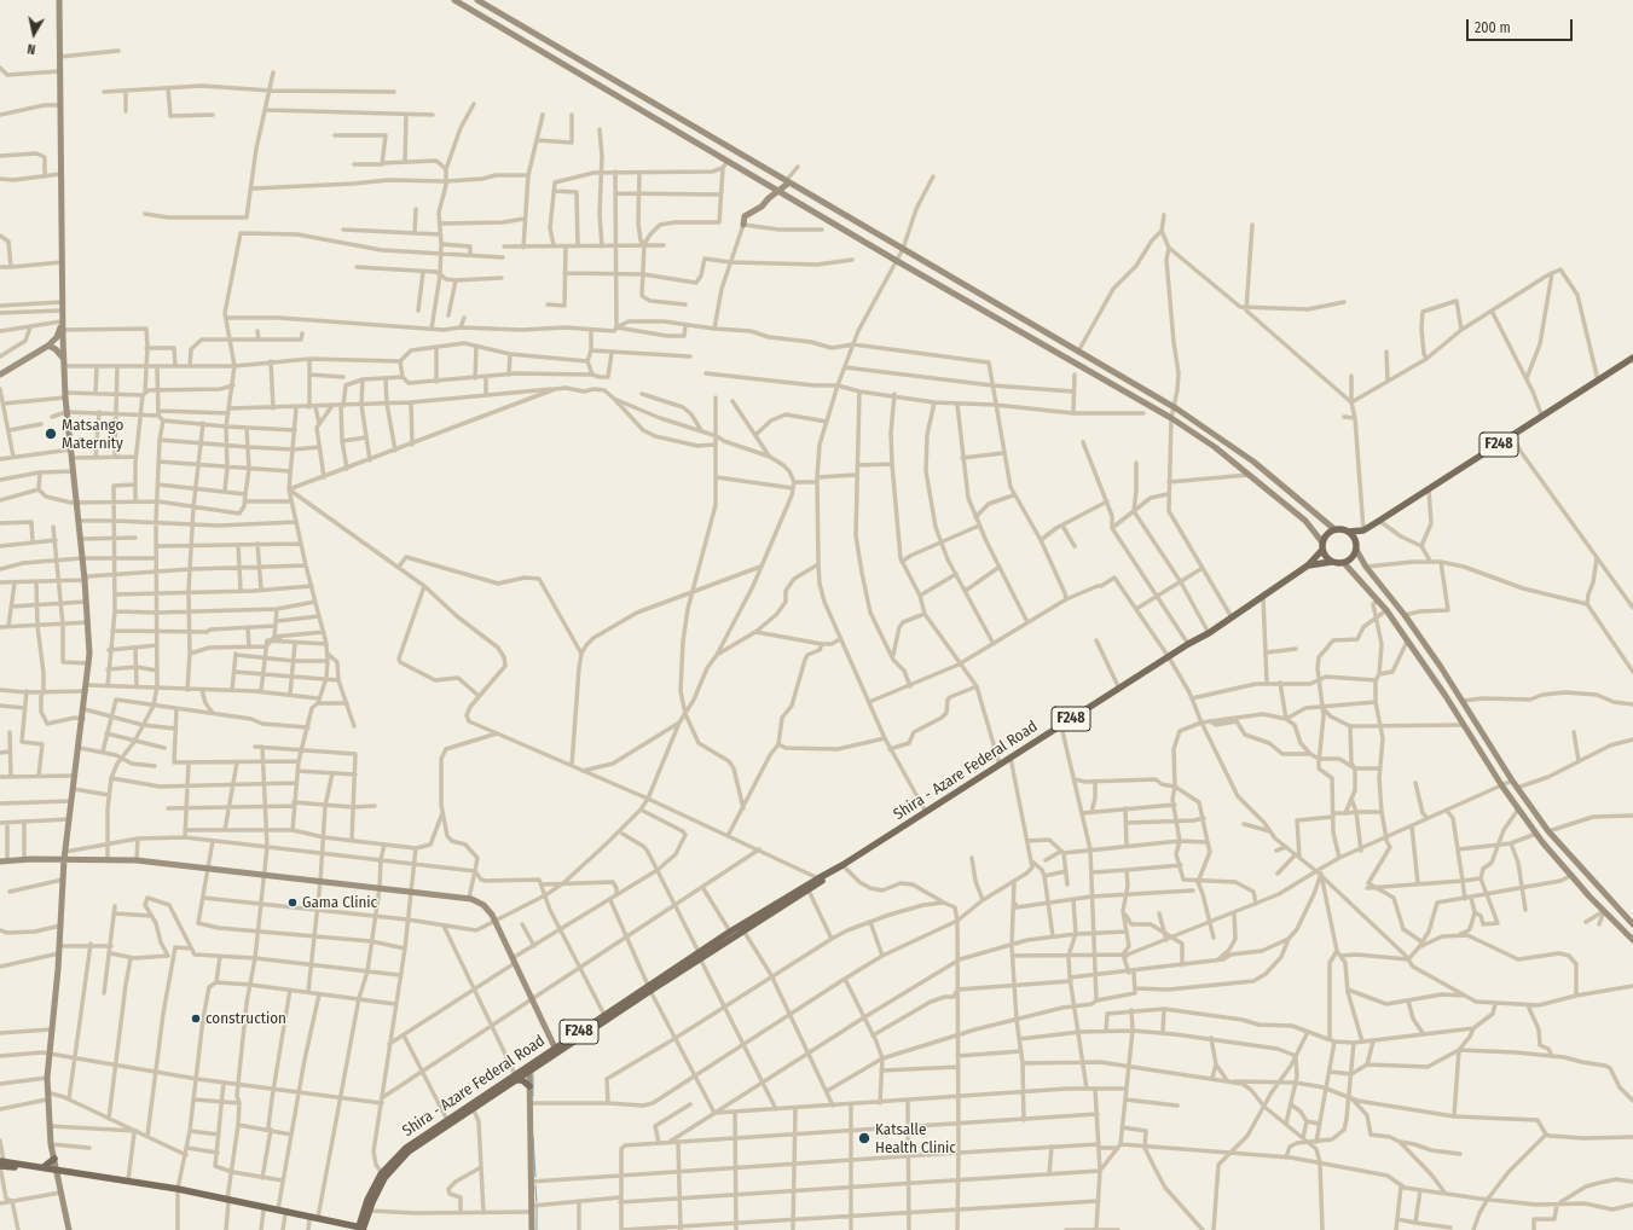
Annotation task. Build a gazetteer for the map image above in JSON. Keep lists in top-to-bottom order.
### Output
{
  "streets": {
    "main road": ["F248", "Shira - Azare Federal Road"]
  },
  "crossings": [
    ["F248", "Shira - Azare Federal Road"]
  ],
  "places": [
    "Matsango Maternity",
    "Gama Clinic",
    "construction",
    "Katsalle Health Clinic"
  ],
  "scale_bar": "200 m",
  "north": "bottom"
}
